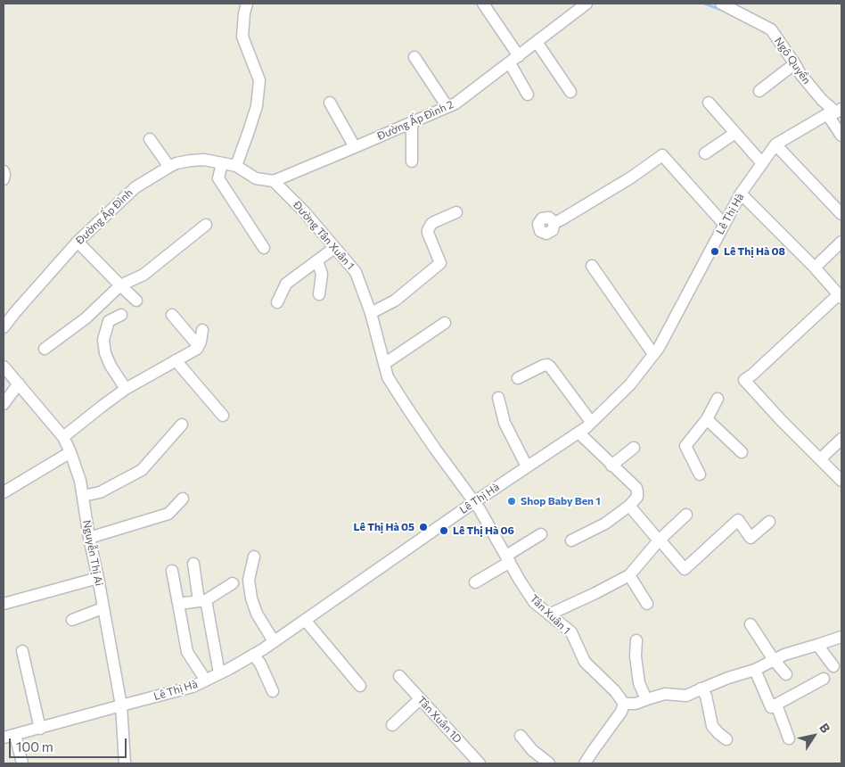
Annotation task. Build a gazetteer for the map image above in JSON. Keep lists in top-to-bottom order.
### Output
{
  "streets": {
    "street": [
      "Ngô Quyền",
      "Đường Ấp Đình 2",
      "Lê Thị Hà",
      "Đường Ấp Đình",
      "Đường Tân Xuân 1",
      "Nguyễn Thị Ai",
      "Tân Xuân 1",
      "Tân Xuân 1D"
    ]
  },
  "crossings": [
    ["Ngô Quyền", "Lê Thị Hà"],
    ["Đường Ấp Đình 2", "Đường Tân Xuân 1"],
    ["Lê Thị Hà", "Đường Tân Xuân 1"],
    ["Lê Thị Hà", "Nguyễn Thị Ai"],
    ["Lê Thị Hà", "Tân Xuân 1"],
    ["Đường Tân Xuân 1", "Tân Xuân 1"]
  ],
  "places": [
    "Lê Thị Hà 08",
    "Shop Baby Ben 1",
    "Lê Thị Hà 05",
    "Lê Thị Hà 06"
  ],
  "scale_bar": "100 m",
  "north": "top right"
}
